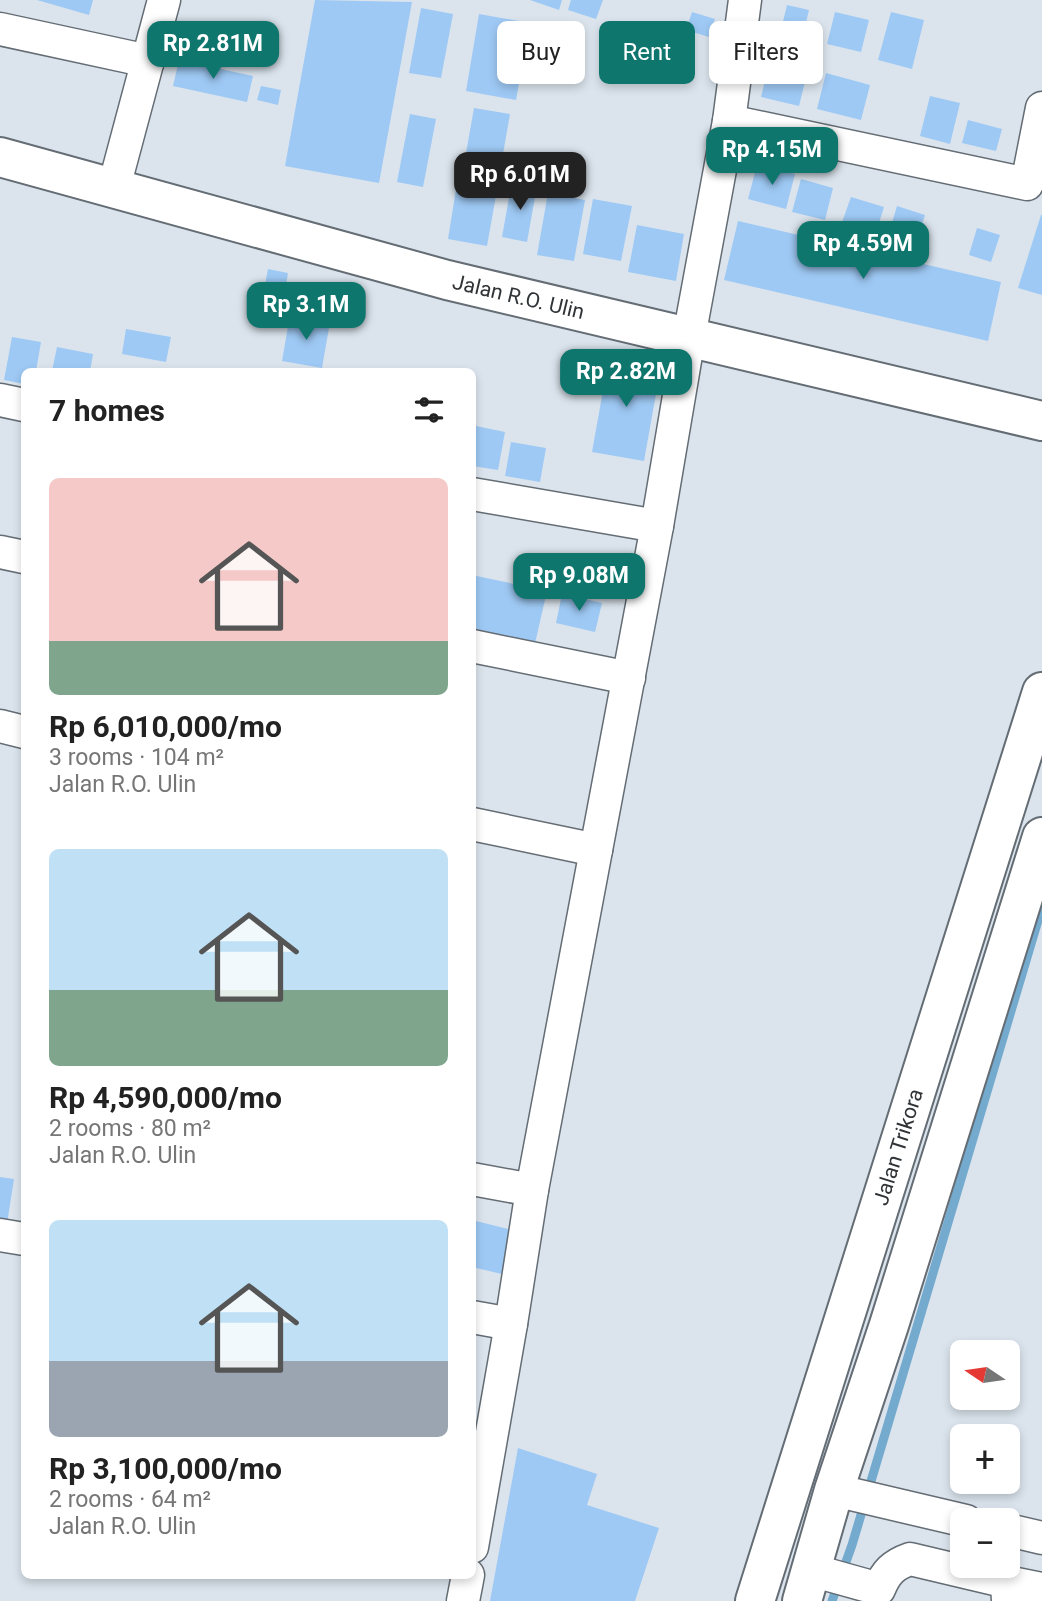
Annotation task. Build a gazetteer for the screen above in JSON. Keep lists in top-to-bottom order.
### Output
{
  "streets": {
    "main road": ["Jalan R.O. Ulin", "Jalan Trikora"]
  },
  "north": "left",
  "page": {
    "price": [
      "Rp 2.81M",
      "Rp 4.15M",
      "Rp 6.01M",
      "Rp 4.59M",
      "Rp 3.1M",
      "Rp 2.82M",
      "Rp 9.08M"
    ],
    "chip": ["Buy", "Rent", "Filters"],
    "heading": "7 homes",
    "list": [
      {
        "name": "Rp 6,010,000/mo",
        "note": "3 rooms · 104 m² · Jalan R.O. Ulin"
      },
      {
        "name": "Rp 4,590,000/mo",
        "note": "2 rooms · 80 m² · Jalan R.O. Ulin"
      },
      {
        "name": "Rp 3,100,000/mo",
        "note": "2 rooms · 64 m² · Jalan R.O. Ulin"
      }
    ],
    "map_buttons": ["+", "−"]
  }
}
